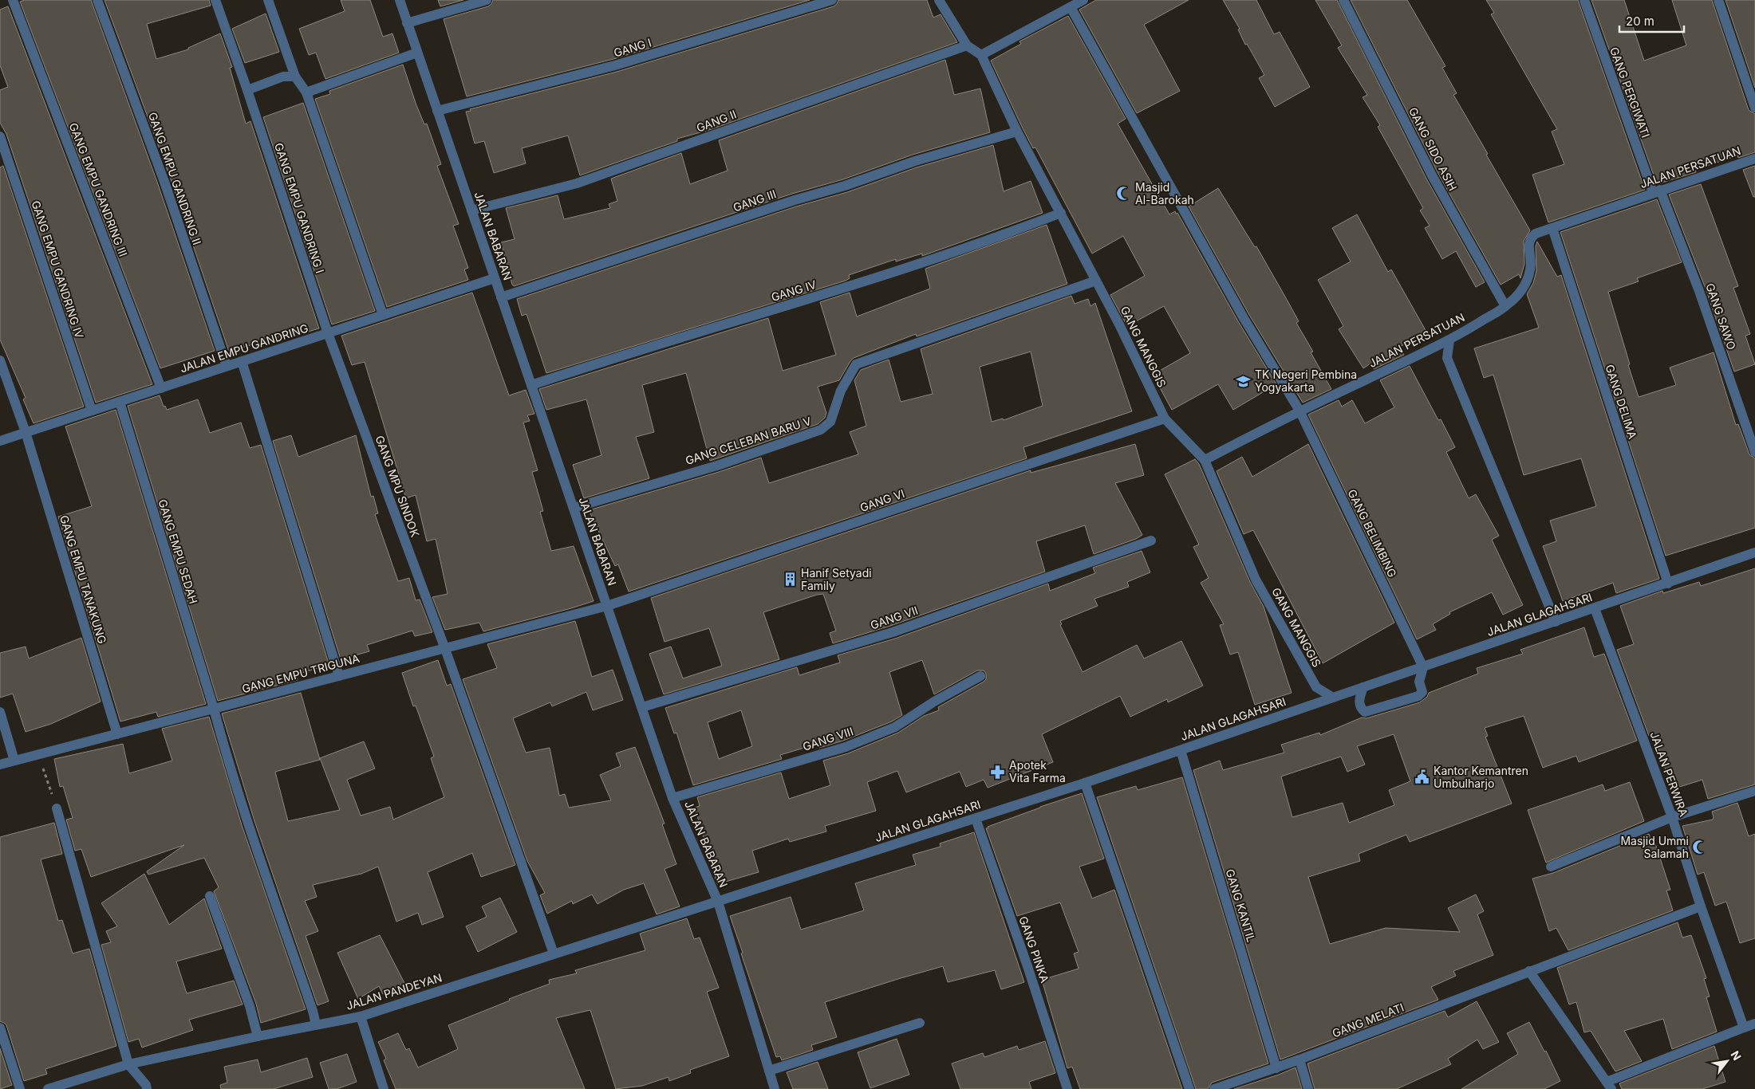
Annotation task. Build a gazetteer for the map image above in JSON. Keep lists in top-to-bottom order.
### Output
{
  "streets": {
    "street": [
      "GANG I",
      "GANG PERGIWATI",
      "GANG II",
      "GANG SIDO ASIH",
      "JALAN PERSATUAN",
      "GANG EMPU GANDRING II",
      "GANG EMPU GANDRING III",
      "GANG III",
      "GANG EMPU GANDRING I",
      "JALAN BABARAN",
      "GANG EMPU GANDRING IV",
      "GANG IV",
      "GANG SAWO",
      "GANG MANGGIS",
      "JALAN EMPU GANDRING",
      "GANG DELIMA",
      "GANG CELEBAN BARU V",
      "GANG MPU SINDOK",
      "GANG VI",
      "GANG BELIMBING",
      "GANG EMPU SEDAH",
      "GANG EMPU TANAKUNG",
      "JALAN GLAGAHSARI",
      "GANG VII",
      "GANG EMPU TRIGUNA",
      "GANG VIII",
      "JALAN PERWIRA",
      "GANG KANTIL",
      "GANG PINKA",
      "JALAN PANDEYAN",
      "GANG MELATI"
    ]
  },
  "crossings": [
    ["GANG I", "JALAN BABARAN"],
    ["GANG PERGIWATI", "JALAN PERSATUAN"],
    ["GANG PERGIWATI", "GANG SAWO"],
    ["GANG II", "JALAN BABARAN"],
    ["GANG SIDO ASIH", "JALAN PERSATUAN"],
    ["JALAN PERSATUAN", "GANG SAWO"],
    ["JALAN PERSATUAN", "GANG MANGGIS"],
    ["JALAN PERSATUAN", "GANG DELIMA"],
    ["JALAN PERSATUAN", "GANG BELIMBING"],
    ["GANG EMPU GANDRING II", "JALAN EMPU GANDRING"],
    ["GANG EMPU GANDRING III", "JALAN EMPU GANDRING"],
    ["GANG III", "JALAN BABARAN"],
    ["GANG III", "GANG MANGGIS"],
    ["GANG EMPU GANDRING I", "JALAN EMPU GANDRING"],
    ["GANG EMPU GANDRING I", "GANG MPU SINDOK"],
    ["JALAN BABARAN", "GANG IV"],
    ["JALAN BABARAN", "JALAN EMPU GANDRING"],
    ["JALAN BABARAN", "GANG CELEBAN BARU V"],
    ["JALAN BABARAN", "GANG VI"],
    ["JALAN BABARAN", "JALAN GLAGAHSARI"],
    ["JALAN BABARAN", "GANG VII"],
    ["JALAN BABARAN", "GANG EMPU TRIGUNA"],
    ["JALAN BABARAN", "GANG VIII"],
    ["JALAN BABARAN", "JALAN PANDEYAN"],
    ["GANG EMPU GANDRING IV", "JALAN EMPU GANDRING"],
    ["GANG IV", "GANG MANGGIS"],
    ["GANG MANGGIS", "GANG CELEBAN BARU V"],
    ["GANG MANGGIS", "GANG VI"],
    ["GANG MANGGIS", "JALAN GLAGAHSARI"],
    ["JALAN EMPU GANDRING", "GANG MPU SINDOK"],
    ["JALAN EMPU GANDRING", "GANG EMPU SEDAH"],
    ["JALAN EMPU GANDRING", "GANG EMPU TANAKUNG"],
    ["GANG DELIMA", "JALAN GLAGAHSARI"],
    ["GANG MPU SINDOK", "GANG EMPU TRIGUNA"],
    ["GANG MPU SINDOK", "JALAN PANDEYAN"],
    ["GANG VI", "GANG EMPU TRIGUNA"],
    ["GANG BELIMBING", "JALAN GLAGAHSARI"],
    ["GANG EMPU SEDAH", "GANG EMPU TRIGUNA"],
    ["GANG EMPU SEDAH", "JALAN PANDEYAN"],
    ["GANG EMPU TANAKUNG", "GANG EMPU TRIGUNA"],
    ["JALAN GLAGAHSARI", "JALAN PERWIRA"],
    ["JALAN GLAGAHSARI", "GANG KANTIL"],
    ["JALAN GLAGAHSARI", "GANG PINKA"],
    ["JALAN GLAGAHSARI", "JALAN PANDEYAN"],
    ["JALAN PERWIRA", "GANG MELATI"],
    ["GANG KANTIL", "GANG MELATI"]
  ],
  "places": {
    "mosque": ["Masjid Al-Barokah", "Masjid Ummi Salamah"],
    "school or university": ["TK Negeri Pembina Yogyakarta"],
    "building": ["Hanif Setyadi Family"],
    "pharmacy": ["Apotek Vita Farma"],
    "public building": ["Kantor Kemantren Umbulharjo"]
  },
  "scale_bar": "20 m",
  "north": "top right"
}
